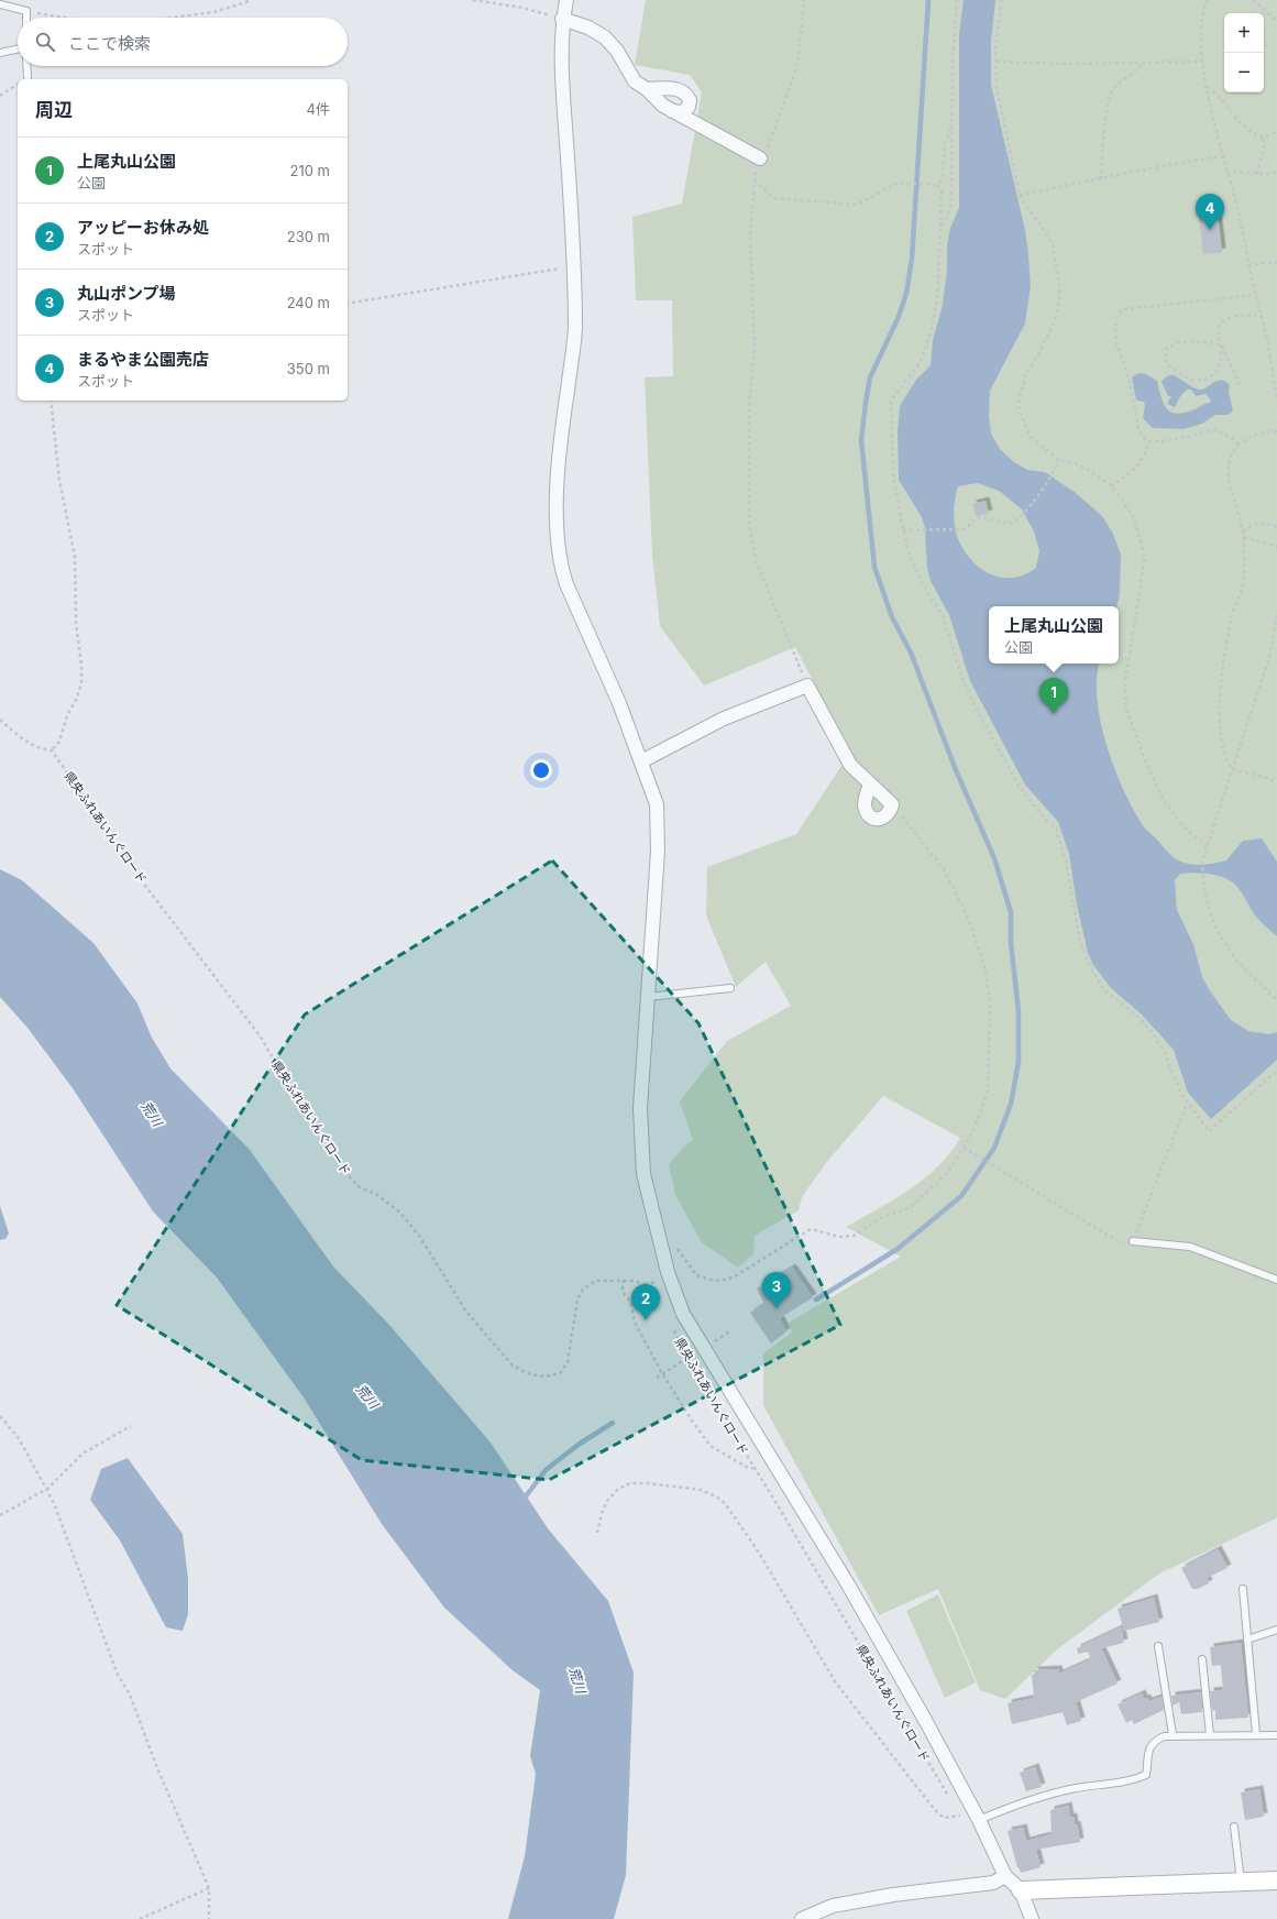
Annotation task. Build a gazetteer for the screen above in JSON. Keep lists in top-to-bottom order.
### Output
{
  "streets": {
    "path": ["県央ふれあいんぐロード"]
  },
  "water": ["荒川"],
  "page": {
    "map_buttons": ["+", "−"],
    "search": "ここで検索",
    "heading": ["周辺", "4件"],
    "list": [
      {
        "mark": "1",
        "name": "上尾丸山公園",
        "note": "公園",
        "value": "210 m"
      },
      {
        "mark": "2",
        "name": "アッピーお休み処",
        "note": "スポット",
        "value": "230 m"
      },
      {
        "mark": "3",
        "name": "丸山ポンプ場",
        "note": "スポット",
        "value": "240 m"
      },
      {
        "mark": "4",
        "name": "まるやま公園売店",
        "note": "スポット",
        "value": "350 m"
      }
    ],
    "pins": [
      "4",
      "1",
      "3",
      "2"
    ],
    "popup": ["上尾丸山公園", "公園"]
  }
}
